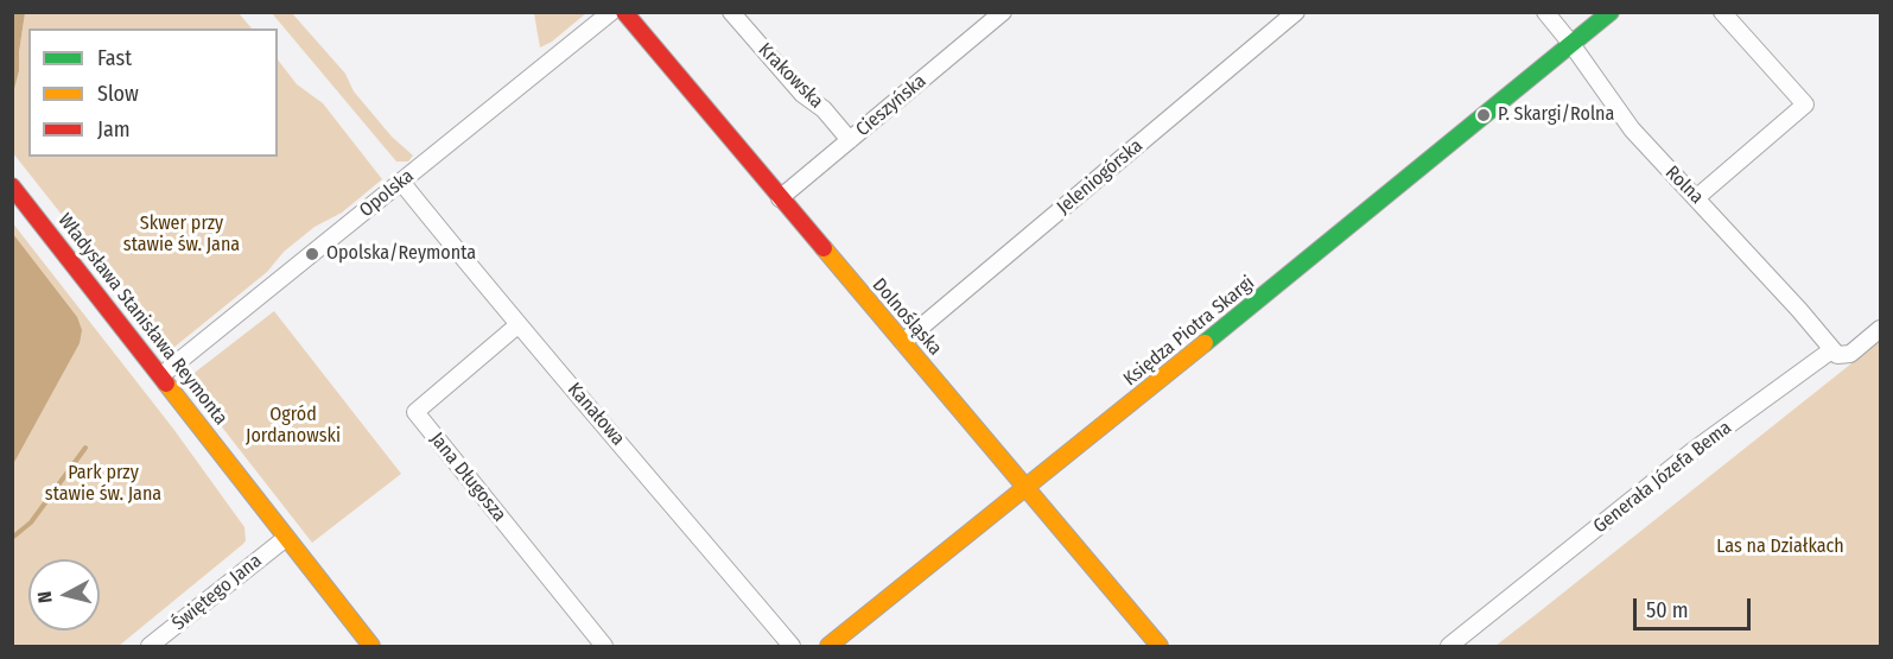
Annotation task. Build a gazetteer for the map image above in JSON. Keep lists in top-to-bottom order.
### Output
{
  "streets": {
    "street": [
      "Krakowska",
      "Cieszyńska",
      "Jeleniogórska",
      "Rolna",
      "Opolska",
      "Dolnośląska",
      "Władysława Stanisława Reymonta",
      "Księdza Piotra Skargi",
      "Kanałowa",
      "Jana Długosza",
      "Generała Józefa Bema",
      "Świętego Jana"
    ]
  },
  "crossings": [
    ["Krakowska", "Cieszyńska"],
    ["Cieszyńska", "Dolnośląska"],
    ["Jeleniogórska", "Dolnośląska"],
    ["Rolna", "Księdza Piotra Skargi"],
    ["Rolna", "Generała Józefa Bema"],
    ["Opolska", "Władysława Stanisława Reymonta"],
    ["Opolska", "Kanałowa"],
    ["Dolnośląska", "Księdza Piotra Skargi"],
    ["Władysława Stanisława Reymonta", "Świętego Jana"],
    ["Kanałowa", "Jana Długosza"]
  ],
  "parks": [
    "Skwer przy stawie św. Jana",
    "Ogród Jordanowski",
    "Park przy stawie św. Jana",
    "Las na Działkach"
  ],
  "places": ["P. Skargi/Rolna", "Opolska/Reymonta"],
  "legend": ["Fast", "Slow", "Jam"],
  "scale_bar": "50 m",
  "north": "left"
}
